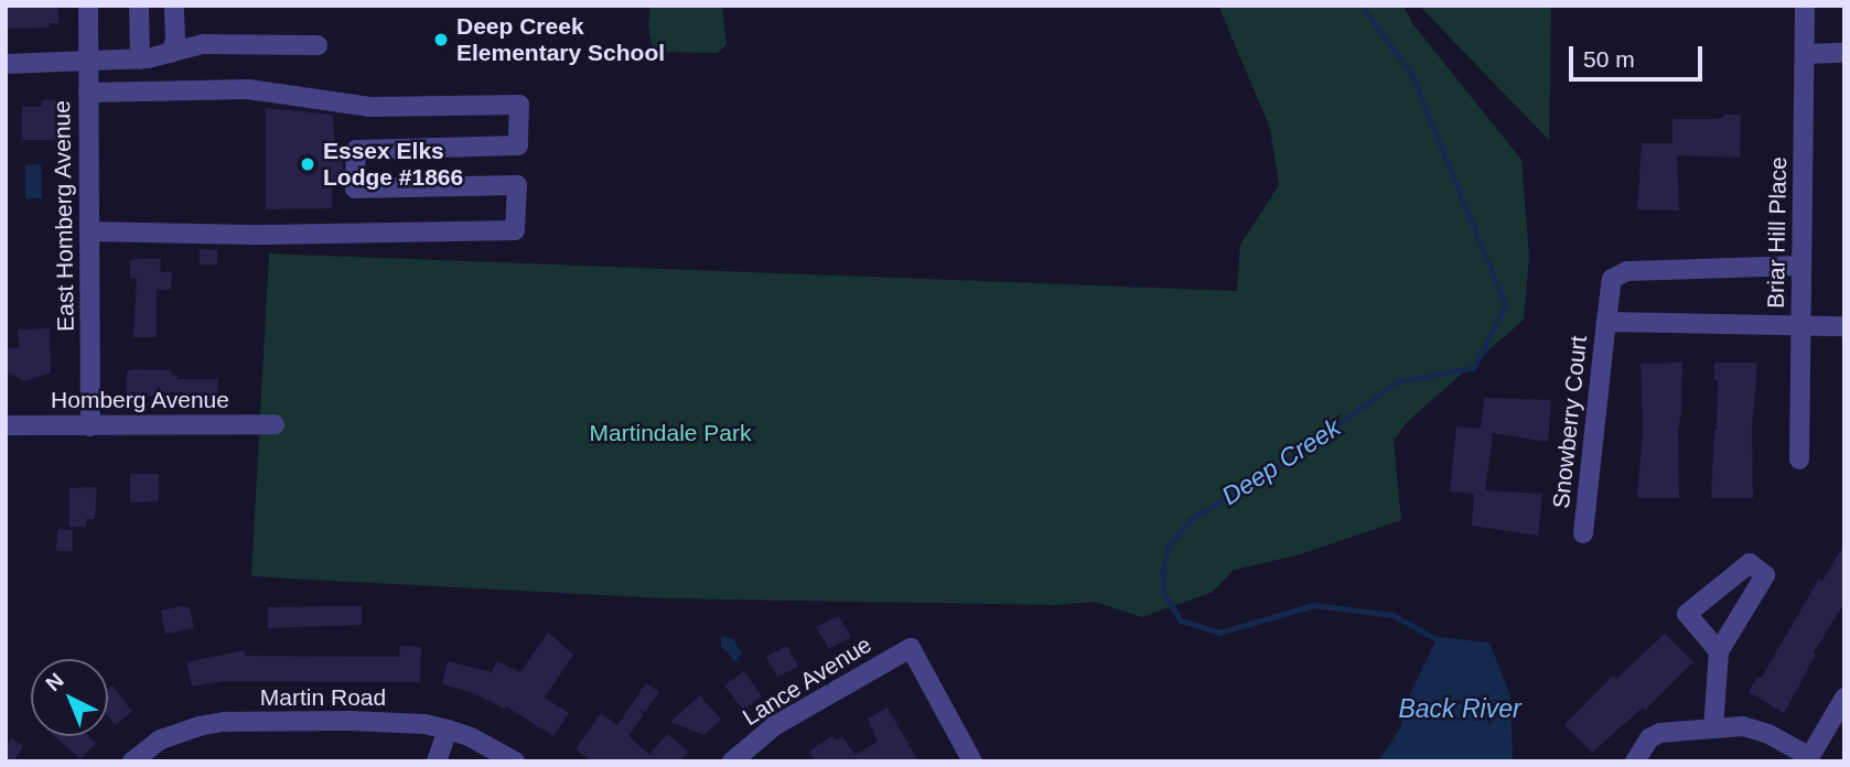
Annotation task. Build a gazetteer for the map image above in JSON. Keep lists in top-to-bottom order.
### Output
{
  "streets": {
    "street": [
      "East Homberg Avenue",
      "Briar Hill Place",
      "Homberg Avenue",
      "Snowberry Court",
      "Lance Avenue",
      "Martin Road"
    ]
  },
  "crossings": [
    ["East Homberg Avenue", "Homberg Avenue"],
    ["Briar Hill Place", "Snowberry Court"]
  ],
  "water": ["Deep Creek", "Back River"],
  "parks": ["Martindale Park"],
  "places": ["Deep Creek Elementary School", "Essex Elks Lodge #1866"],
  "scale_bar": "50 m",
  "north": "top left"
}
